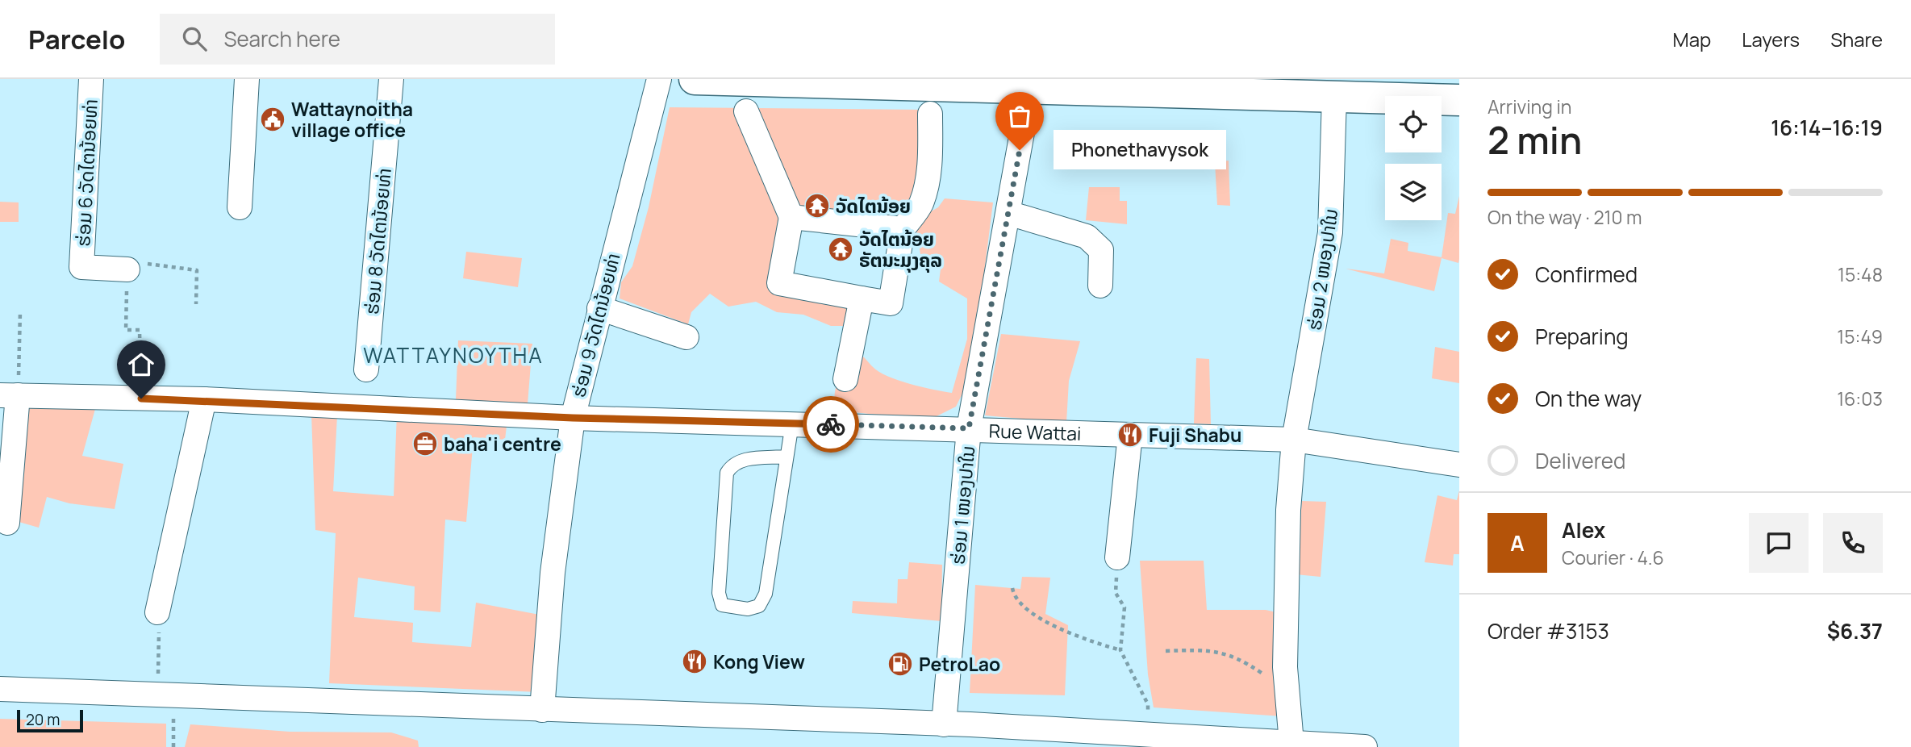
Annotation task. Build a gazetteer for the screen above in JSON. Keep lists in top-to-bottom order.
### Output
{
  "streets": {
    "street": [
      "ຮ່ອມ 6 ວັດໄຕນ້ອຍທ່າ",
      "ຮ່ອມ 8 ວັດໄຕນ້ອຍທ່າ",
      "ຮ່ອມ 2 ໜອງປາໃນ",
      "ຮ່ອມ 9 ວັດໄຕນ້ອຍທ່າ",
      "Rue Wattai",
      "ຮ່ອມ 1 ໜອງປາໃນ"
    ]
  },
  "crossings": [
    ["ຮ່ອມ 2 ໜອງປາໃນ", "Rue Wattai"],
    ["ຮ່ອມ 9 ວັດໄຕນ້ອຍທ່າ", "Rue Wattai"],
    ["Rue Wattai", "ຮ່ອມ 1 ໜອງປາໃນ"]
  ],
  "districts": ["WATTAYNOYTHA"],
  "places": {
    "public building": ["Wattaynoitha village office"],
    "other": ["Phonethavysok"],
    "temple": ["ວັດໄຕນ້ອຍ", "ວັດໄຕນ້ອຍ ຣັຕນະມຸງຄຸລ"],
    "restaurant": ["Fuji Shabu", "Kong View"],
    "office": ["baha'i centre"],
    "fuel station": ["PetroLao"]
  },
  "scale_bar": "20 m",
  "page": {
    "header": "Parcelo",
    "search": "Search here",
    "nav": ["Map", "Layers", "Share"],
    "heading": ["2 min", "Arriving in", "16:14–16:19"],
    "panel": [
      "Alex",
      "Courier · 4.6",
      "Order #3153",
      "$6.37"
    ],
    "bubble": "Phonethavysok",
    "bar": "On the way · 210 m",
    "list": [
      ["Confirmed", "15:48"],
      ["Preparing", "15:49"],
      ["On the way", "16:03"],
      "Delivered"
    ],
    "round": "A",
    "scale": "20 m"
  }
}
